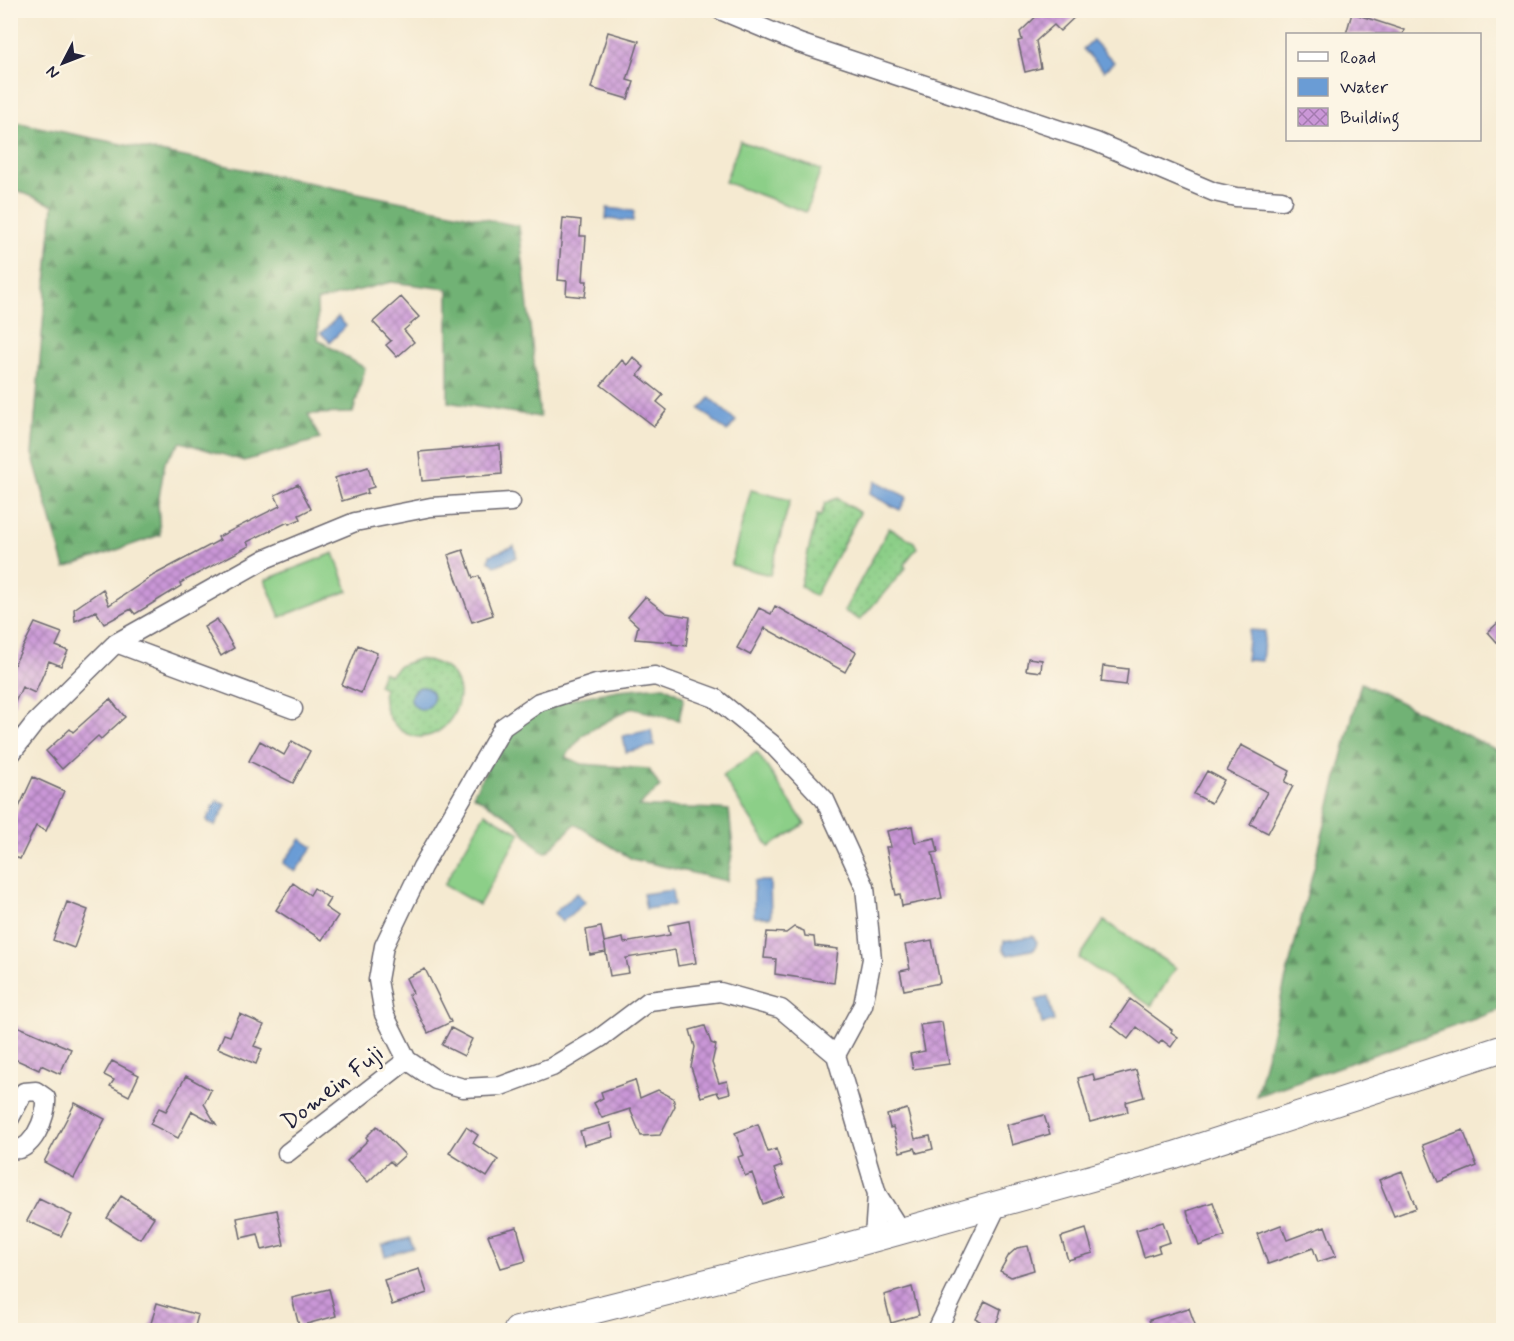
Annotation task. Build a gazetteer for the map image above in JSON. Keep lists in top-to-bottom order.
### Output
{
  "streets": {
    "street": ["Domein Fuji"]
  },
  "legend": ["Road", "Water", "Building"],
  "north": "bottom left"
}
